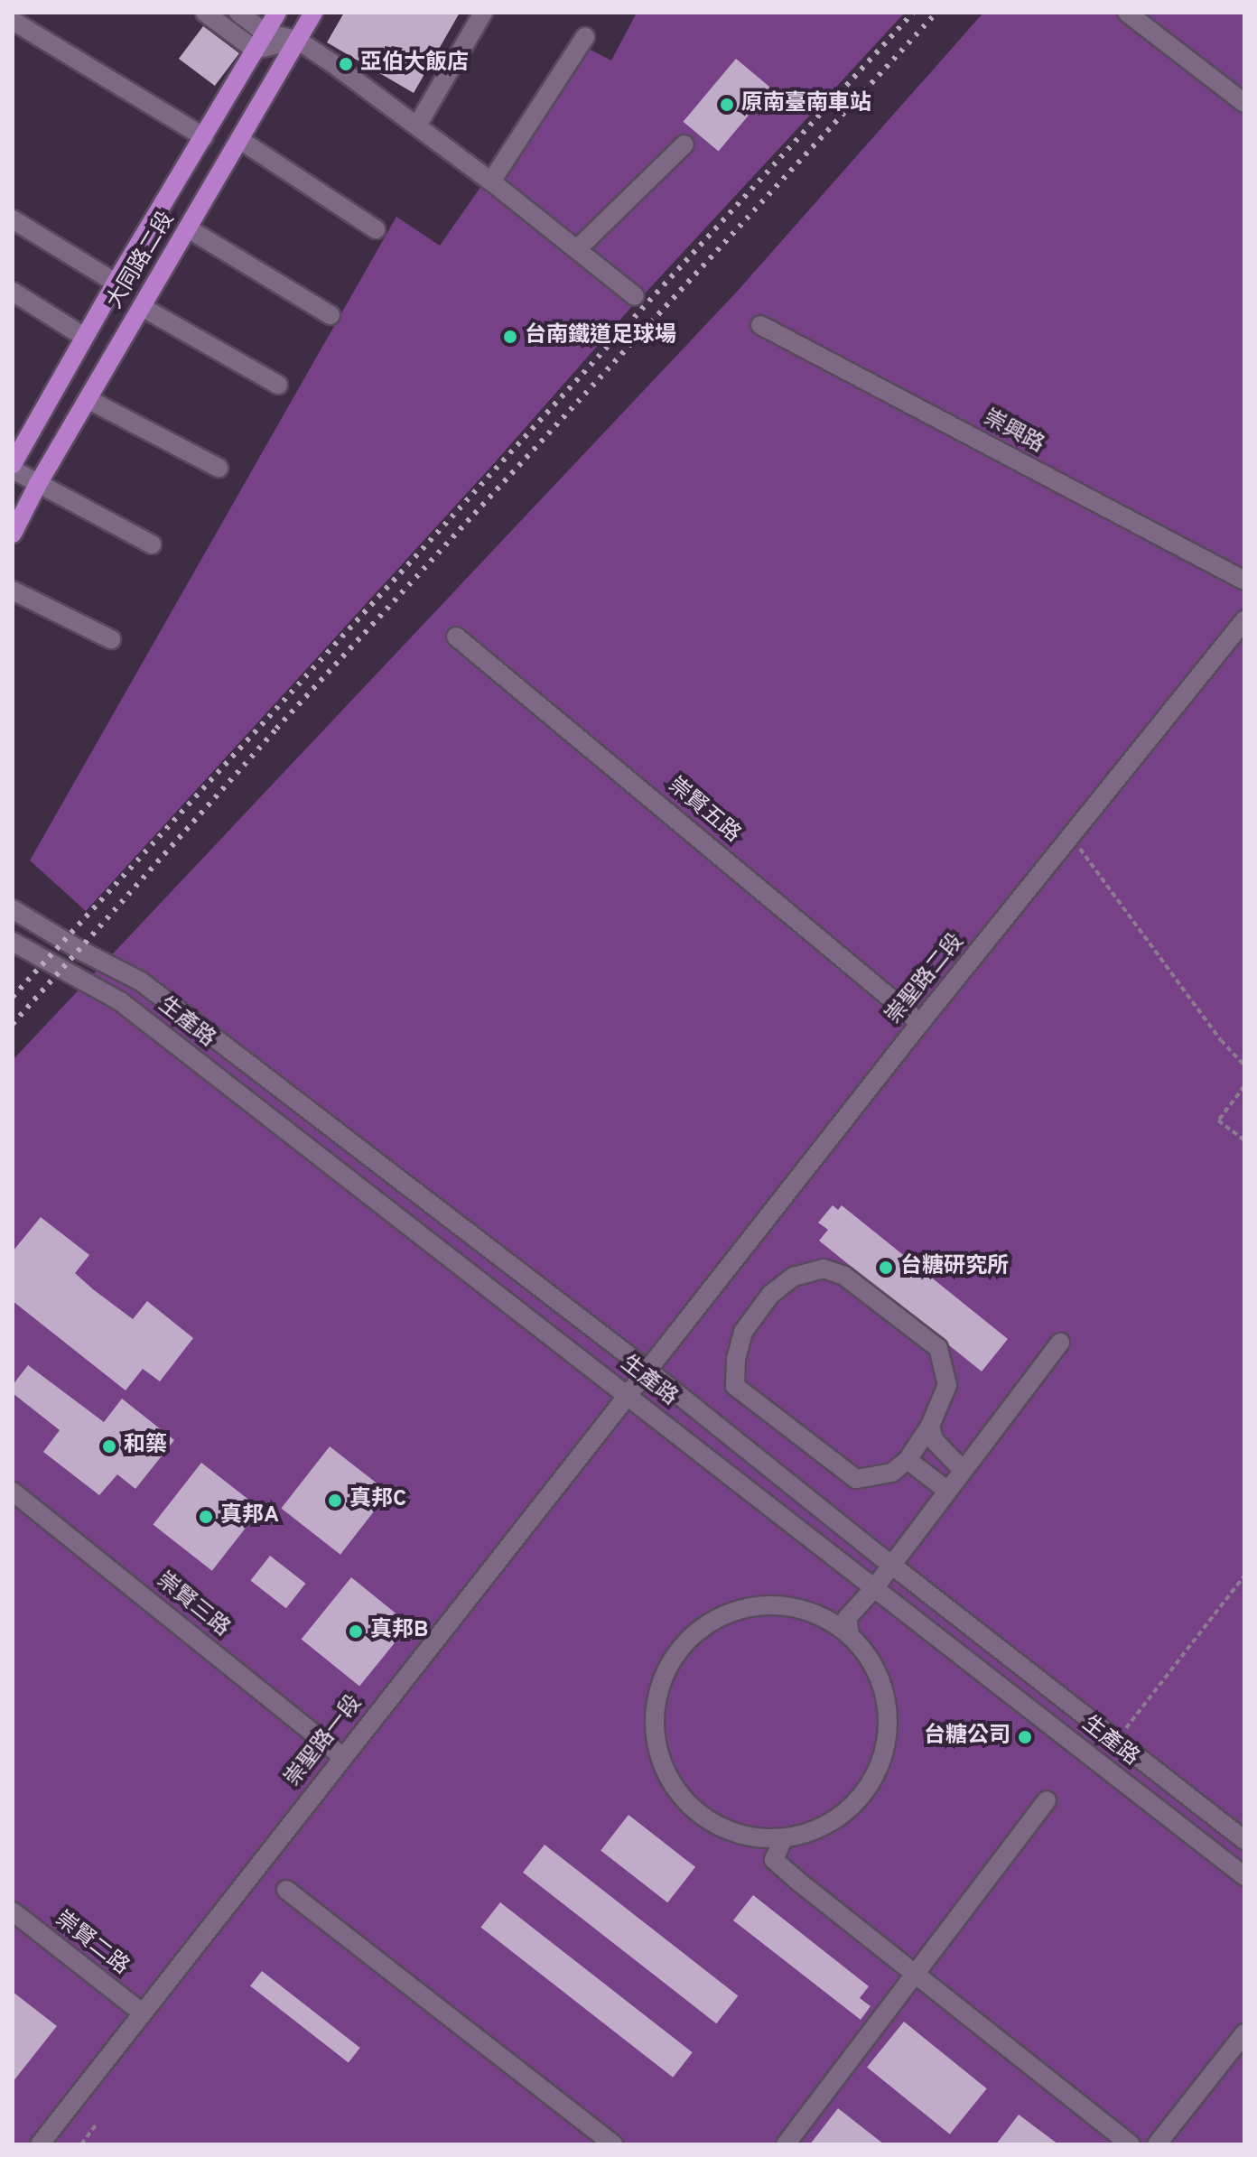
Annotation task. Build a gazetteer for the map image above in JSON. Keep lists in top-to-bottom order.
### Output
{
  "streets": {
    "main road": ["大同路二段"],
    "street": [
      "崇興路",
      "崇賢五路",
      "崇聖路二段",
      "生產路",
      "崇賢三路",
      "崇聖路一段",
      "崇賢二路"
    ]
  },
  "crossings": [
    ["崇賢五路", "崇聖路二段"],
    ["崇聖路二段", "生產路"],
    ["崇聖路二段", "崇聖路一段"],
    ["生產路", "崇聖路一段"],
    ["崇賢三路", "崇聖路一段"],
    ["崇聖路一段", "崇賢二路"]
  ],
  "places": [
    "亞伯大飯店",
    "原南臺南車站",
    "台南鐵道足球場",
    "台糖研究所",
    "和築",
    "真邦C",
    "真邦A",
    "真邦B",
    "台糖公司"
  ]
}
